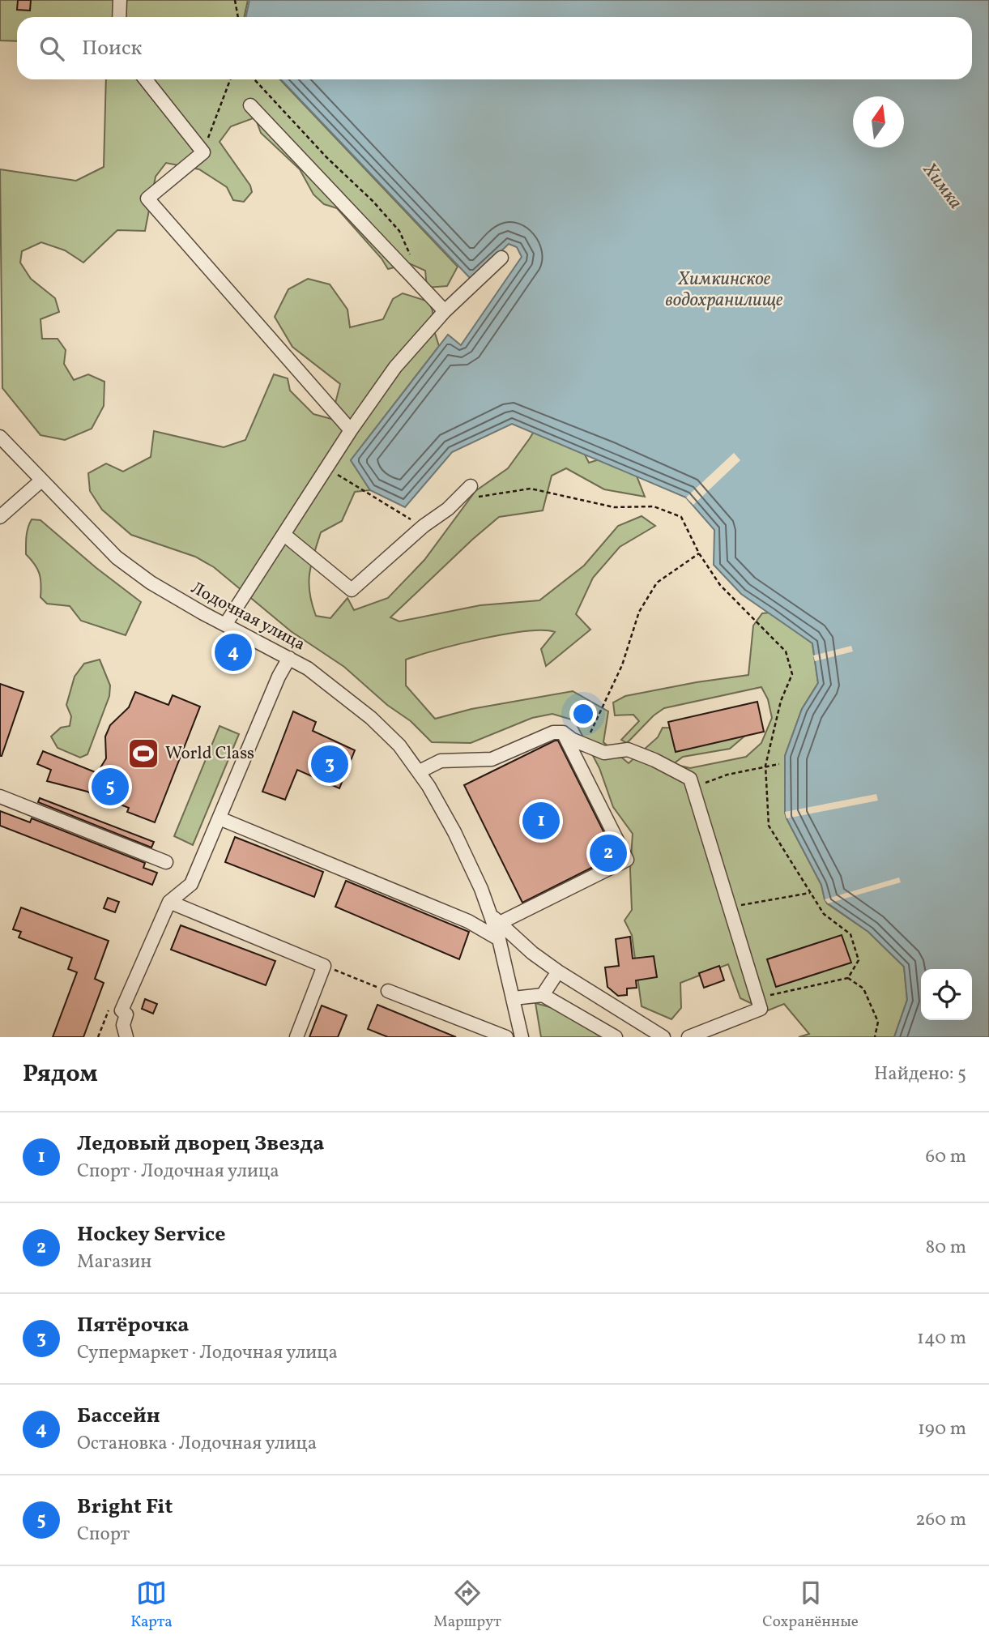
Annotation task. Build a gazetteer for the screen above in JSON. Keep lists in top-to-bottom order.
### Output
{
  "streets": {
    "street": ["Лодочная улица"]
  },
  "water": ["Химка", "Химкинское водохранилище"],
  "places": {
    "sports": ["World Class"]
  },
  "north": "top",
  "page": {
    "search": "Поиск",
    "pins": [
      "4",
      "3",
      "5",
      "1",
      "2"
    ],
    "heading": ["Рядом", "Найдено: 5"],
    "list": [
      {
        "mark": "1",
        "name": "Ледовый дворец Звезда",
        "note": "Спорт · Лодочная улица",
        "value": "60 m"
      },
      {
        "mark": "2",
        "name": "Hockey Service",
        "note": "Магазин",
        "value": "80 m"
      },
      {
        "mark": "3",
        "name": "Пятёрочка",
        "note": "Супермаркет · Лодочная улица",
        "value": "140 m"
      },
      {
        "mark": "4",
        "name": "Бассейн",
        "note": "Остановка · Лодочная улица",
        "value": "190 m"
      },
      {
        "mark": "5",
        "name": "Bright Fit",
        "note": "Спорт",
        "value": "260 m"
      }
    ],
    "nav": ["Карта", "Маршрут", "Сохранённые"]
  }
}
